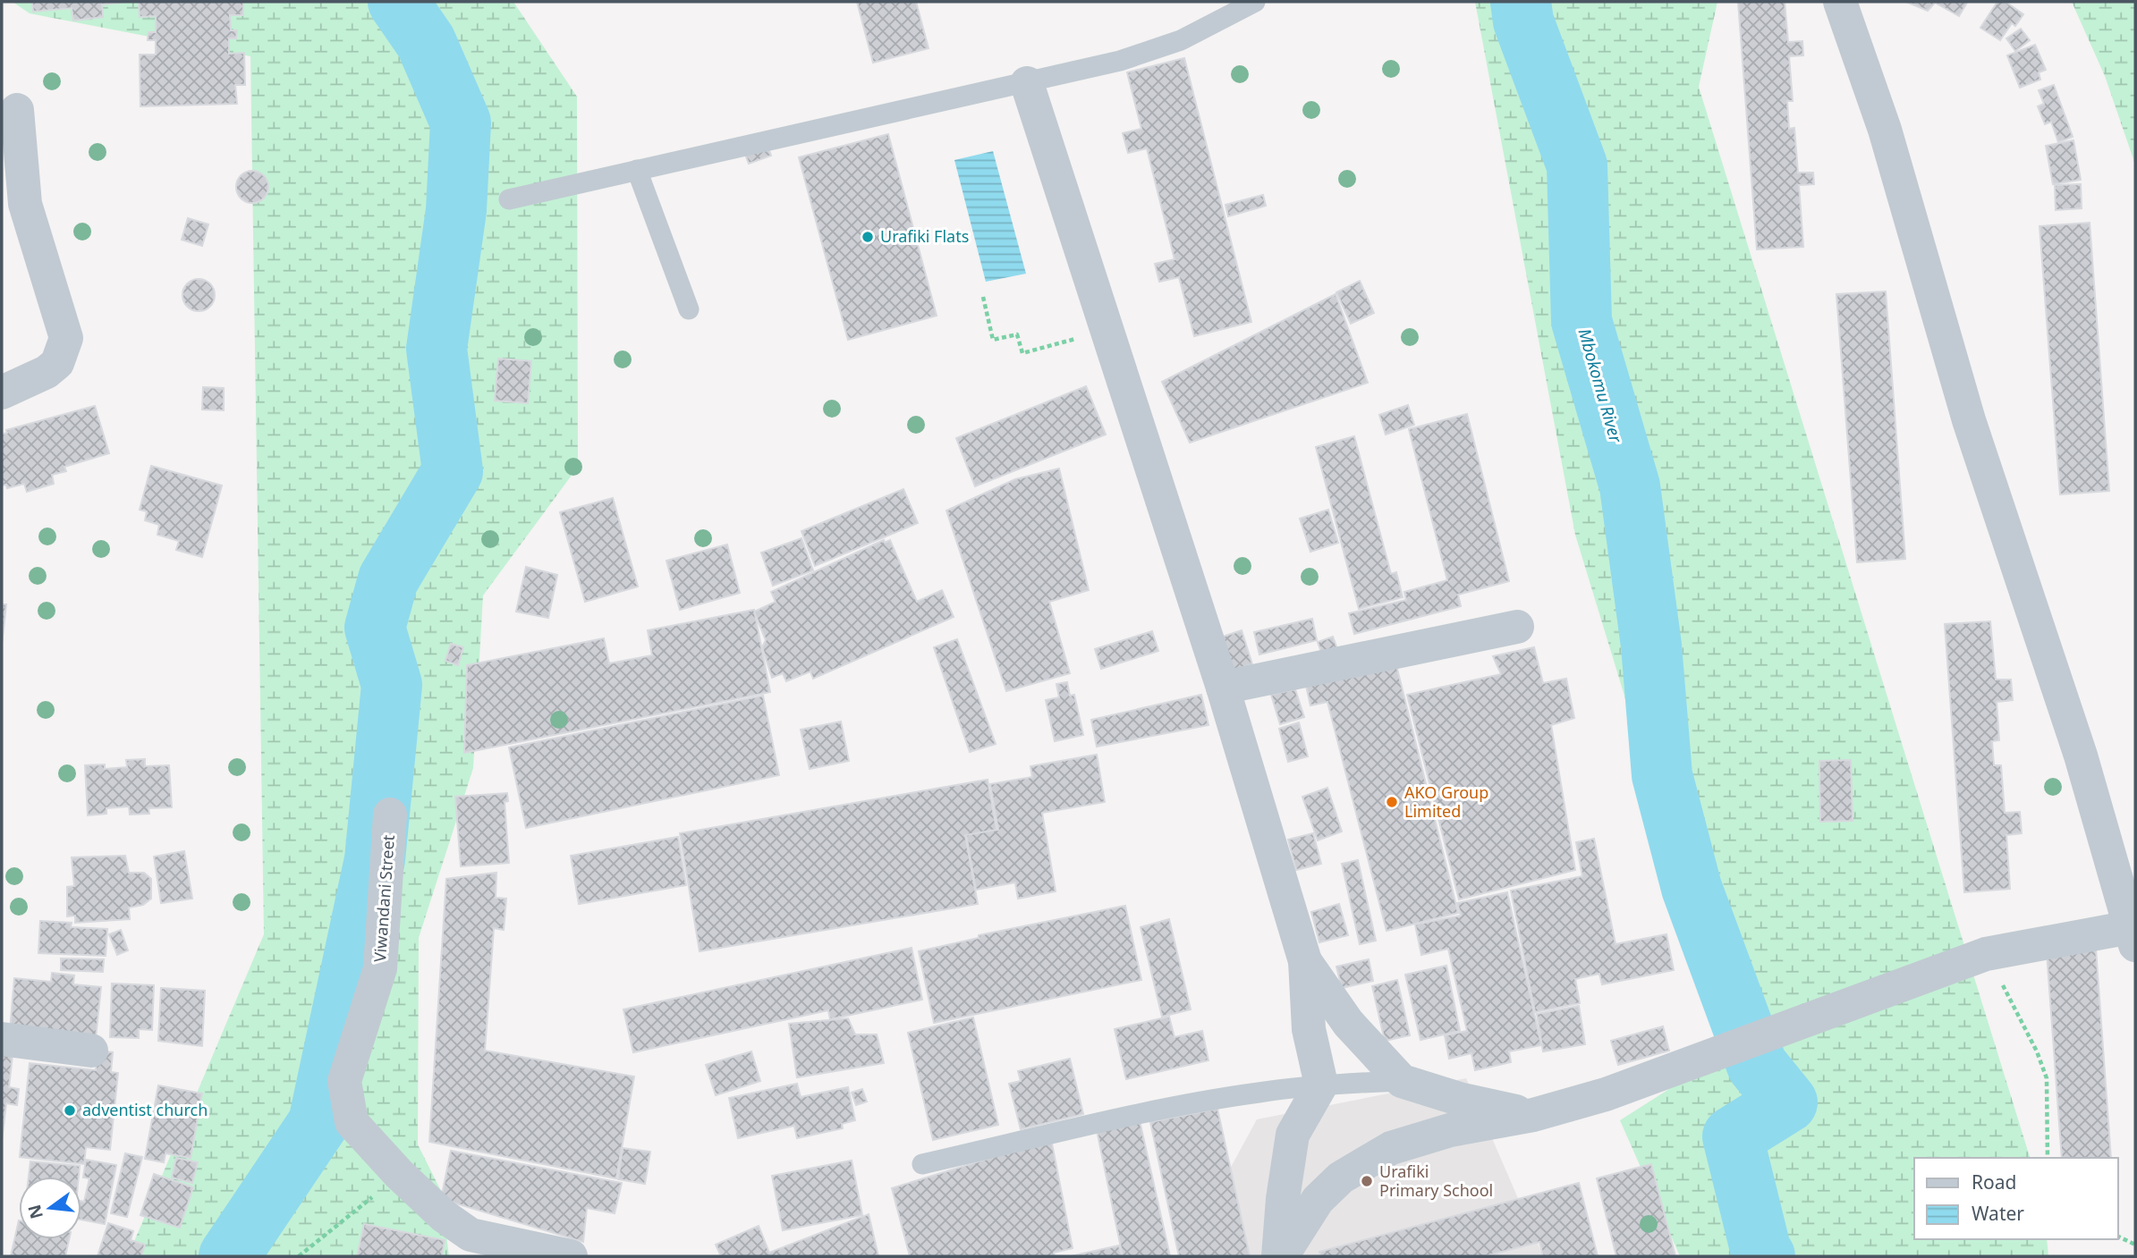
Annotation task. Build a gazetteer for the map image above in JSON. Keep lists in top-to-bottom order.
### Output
{
  "streets": {
    "street": ["Viwandani Street"]
  },
  "water": ["Mbokomu River"],
  "places": [
    "Urafiki Flats",
    "AKO Group Limited",
    "adventist church",
    "Urafiki Primary School"
  ],
  "legend": ["Road", "Water"],
  "north": "left"
}
